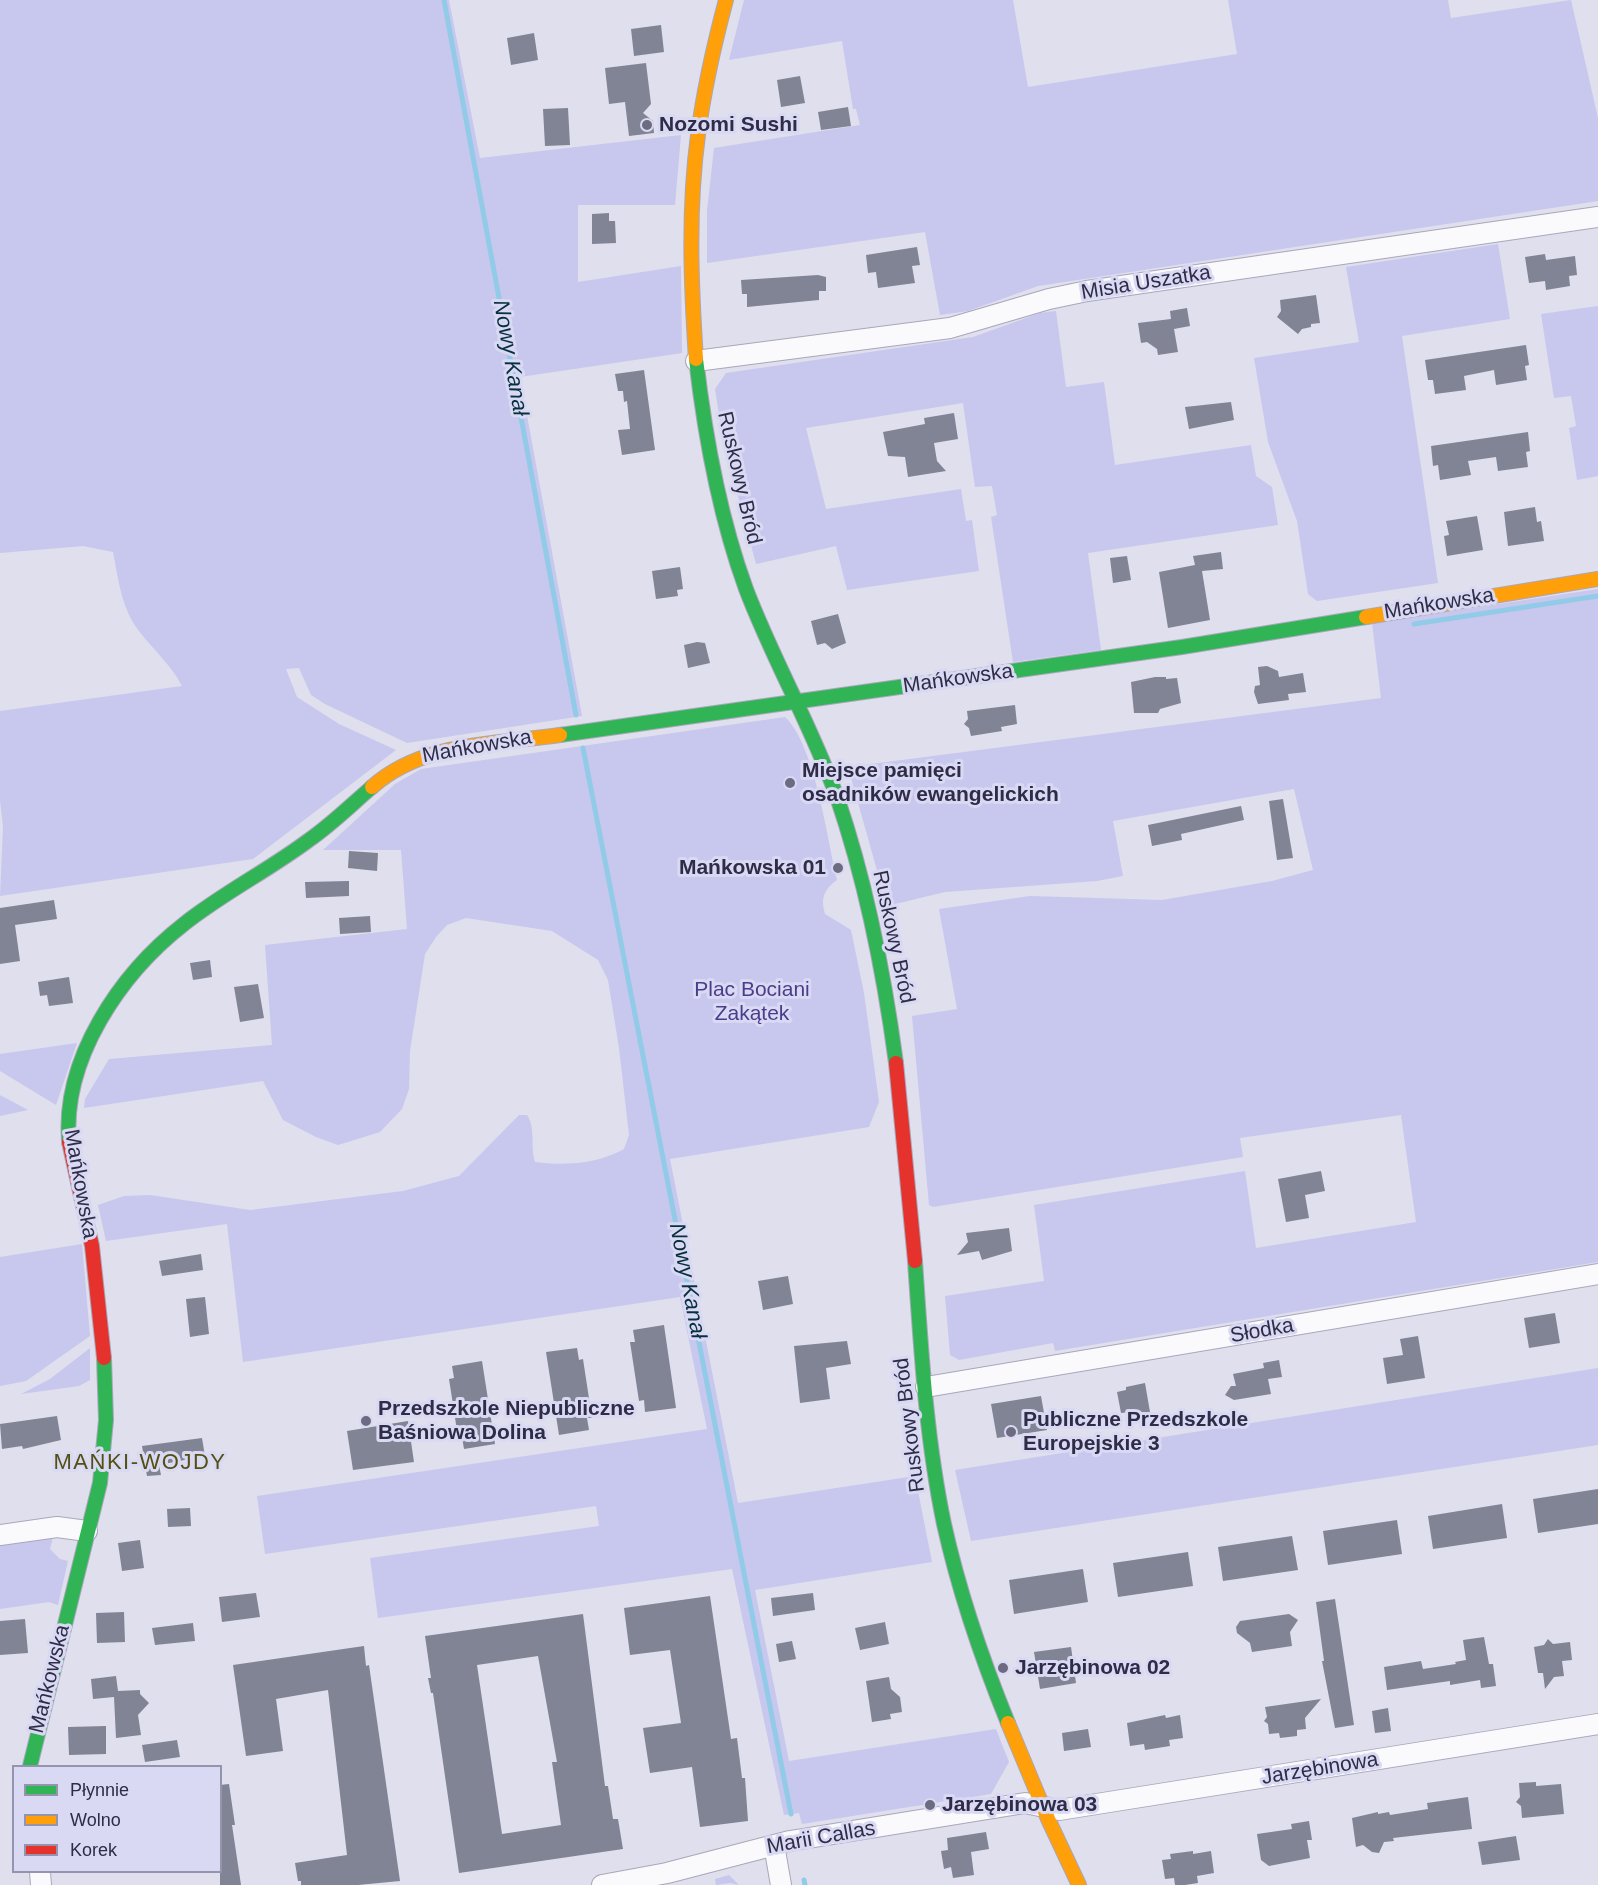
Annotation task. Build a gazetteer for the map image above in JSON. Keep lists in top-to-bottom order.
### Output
{
  "streets": {
    "street": [
      "Misia Uszatka",
      "Ruskowy Bród",
      "Mańkowska",
      "Słodka",
      "Jarzębinowa",
      "Marii Callas"
    ]
  },
  "crossings": [
    ["Misia Uszatka", "Ruskowy Bród"],
    ["Ruskowy Bród", "Mańkowska"],
    ["Ruskowy Bród", "Słodka"],
    ["Ruskowy Bród", "Jarzębinowa"],
    ["Ruskowy Bród", "Marii Callas"],
    ["Jarzębinowa", "Marii Callas"]
  ],
  "districts": ["MAŃKI-WOJDY"],
  "water": ["Nowy Kanał"],
  "parks": ["Plac Bociani Zakątek"],
  "places": [
    "Nozomi Sushi",
    "Miejsce pamięci osadników ewangelickich",
    "Mańkowska 01",
    "Przedszkole Niepubliczne Baśniowa Dolina",
    "Publiczne Przedszkole Europejskie 3",
    "Jarzębinowa 02",
    "Jarzębinowa 03"
  ],
  "legend": ["Płynnie", "Wolno", "Korek"]
}
